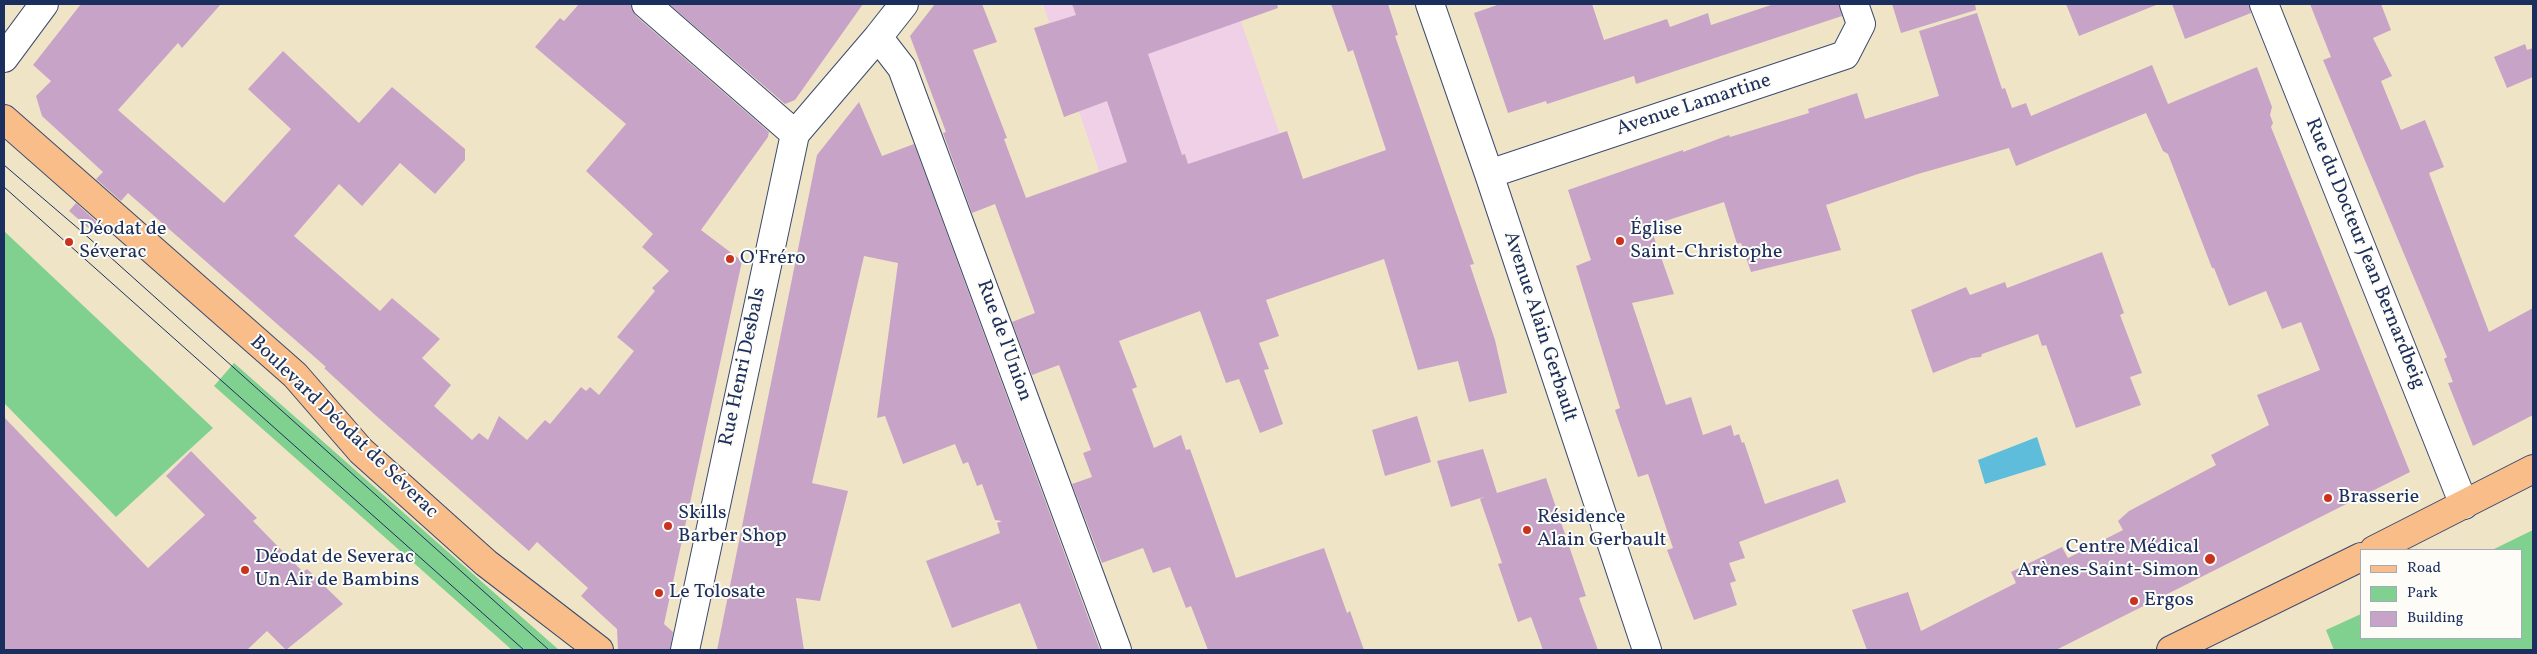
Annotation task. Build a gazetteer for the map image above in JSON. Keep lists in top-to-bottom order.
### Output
{
  "streets": {
    "main road": ["Boulevard Déodat de Séverac"],
    "street": [
      "Avenue Lamartine",
      "Rue du Docteur Jean Bernardbeig",
      "Avenue Alain Gerbault",
      "Rue de l'Union",
      "Rue Henri Desbals"
    ]
  },
  "crossings": [
    ["Avenue Lamartine", "Avenue Alain Gerbault"],
    ["Rue de l'Union", "Rue Henri Desbals"]
  ],
  "places": [
    "Église Saint-Christophe",
    "Déodat de Séverac",
    "O'Fréro",
    "Brasserie",
    "Skills Barber Shop",
    "Résidence Alain Gerbault",
    "Centre Médical Arènes-Saint-Simon",
    "Déodat de Severac Un Air de Bambins",
    "Le Tolosate",
    "Ergos"
  ],
  "legend": ["Road", "Park", "Building"]
}
